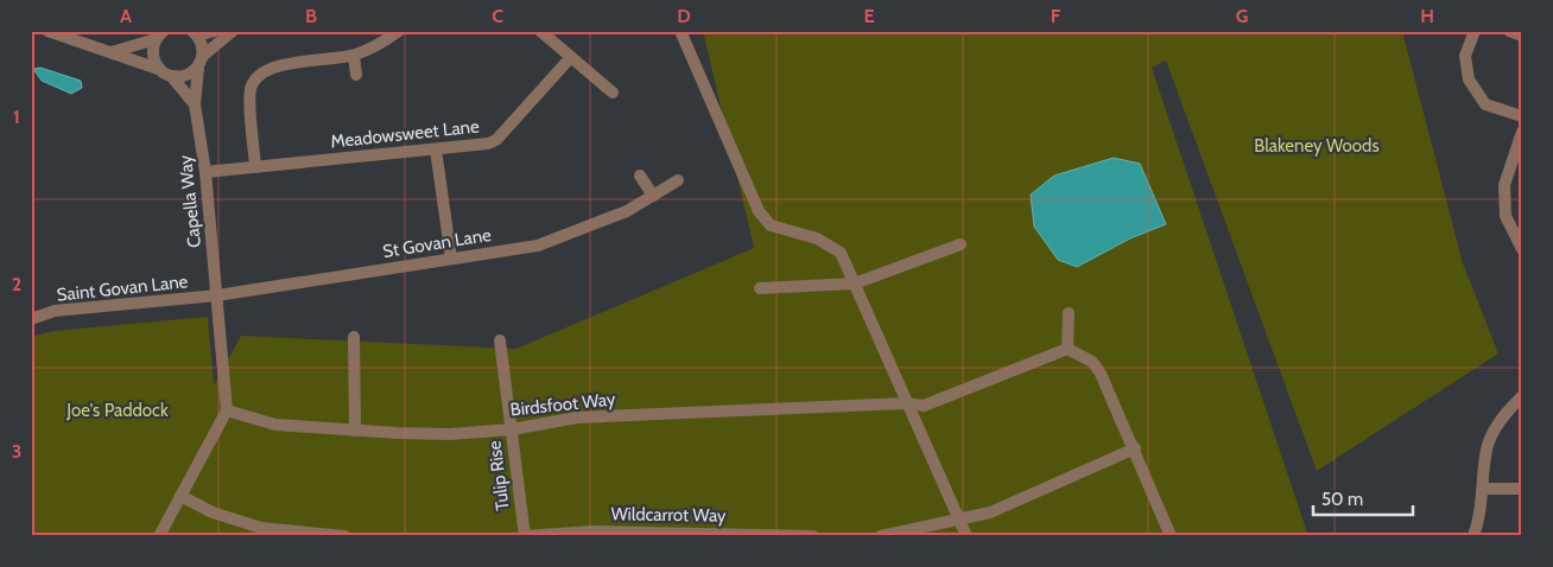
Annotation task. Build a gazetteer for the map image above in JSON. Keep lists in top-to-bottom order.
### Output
{
  "streets": {
    "street": [
      "Meadowsweet Lane",
      "Capella Way",
      "St Govan Lane",
      "Saint Govan Lane",
      "Birdsfoot Way",
      "Tulip Rise",
      "Wildcarrot Way"
    ]
  },
  "crossings": [
    ["Meadowsweet Lane", "Capella Way"],
    ["Capella Way", "St Govan Lane"],
    ["Capella Way", "Saint Govan Lane"],
    ["Capella Way", "Birdsfoot Way"],
    ["St Govan Lane", "Saint Govan Lane"],
    ["Birdsfoot Way", "Tulip Rise"],
    ["Tulip Rise", "Wildcarrot Way"]
  ],
  "parks": ["Blakeney Woods", "Joe's Paddock"],
  "scale_bar": "50 m",
  "grid": {
    "columns": [
      "A",
      "B",
      "C",
      "D",
      "E",
      "F",
      "G",
      "H"
    ],
    "rows": ["1", "2", "3"]
  }
}
